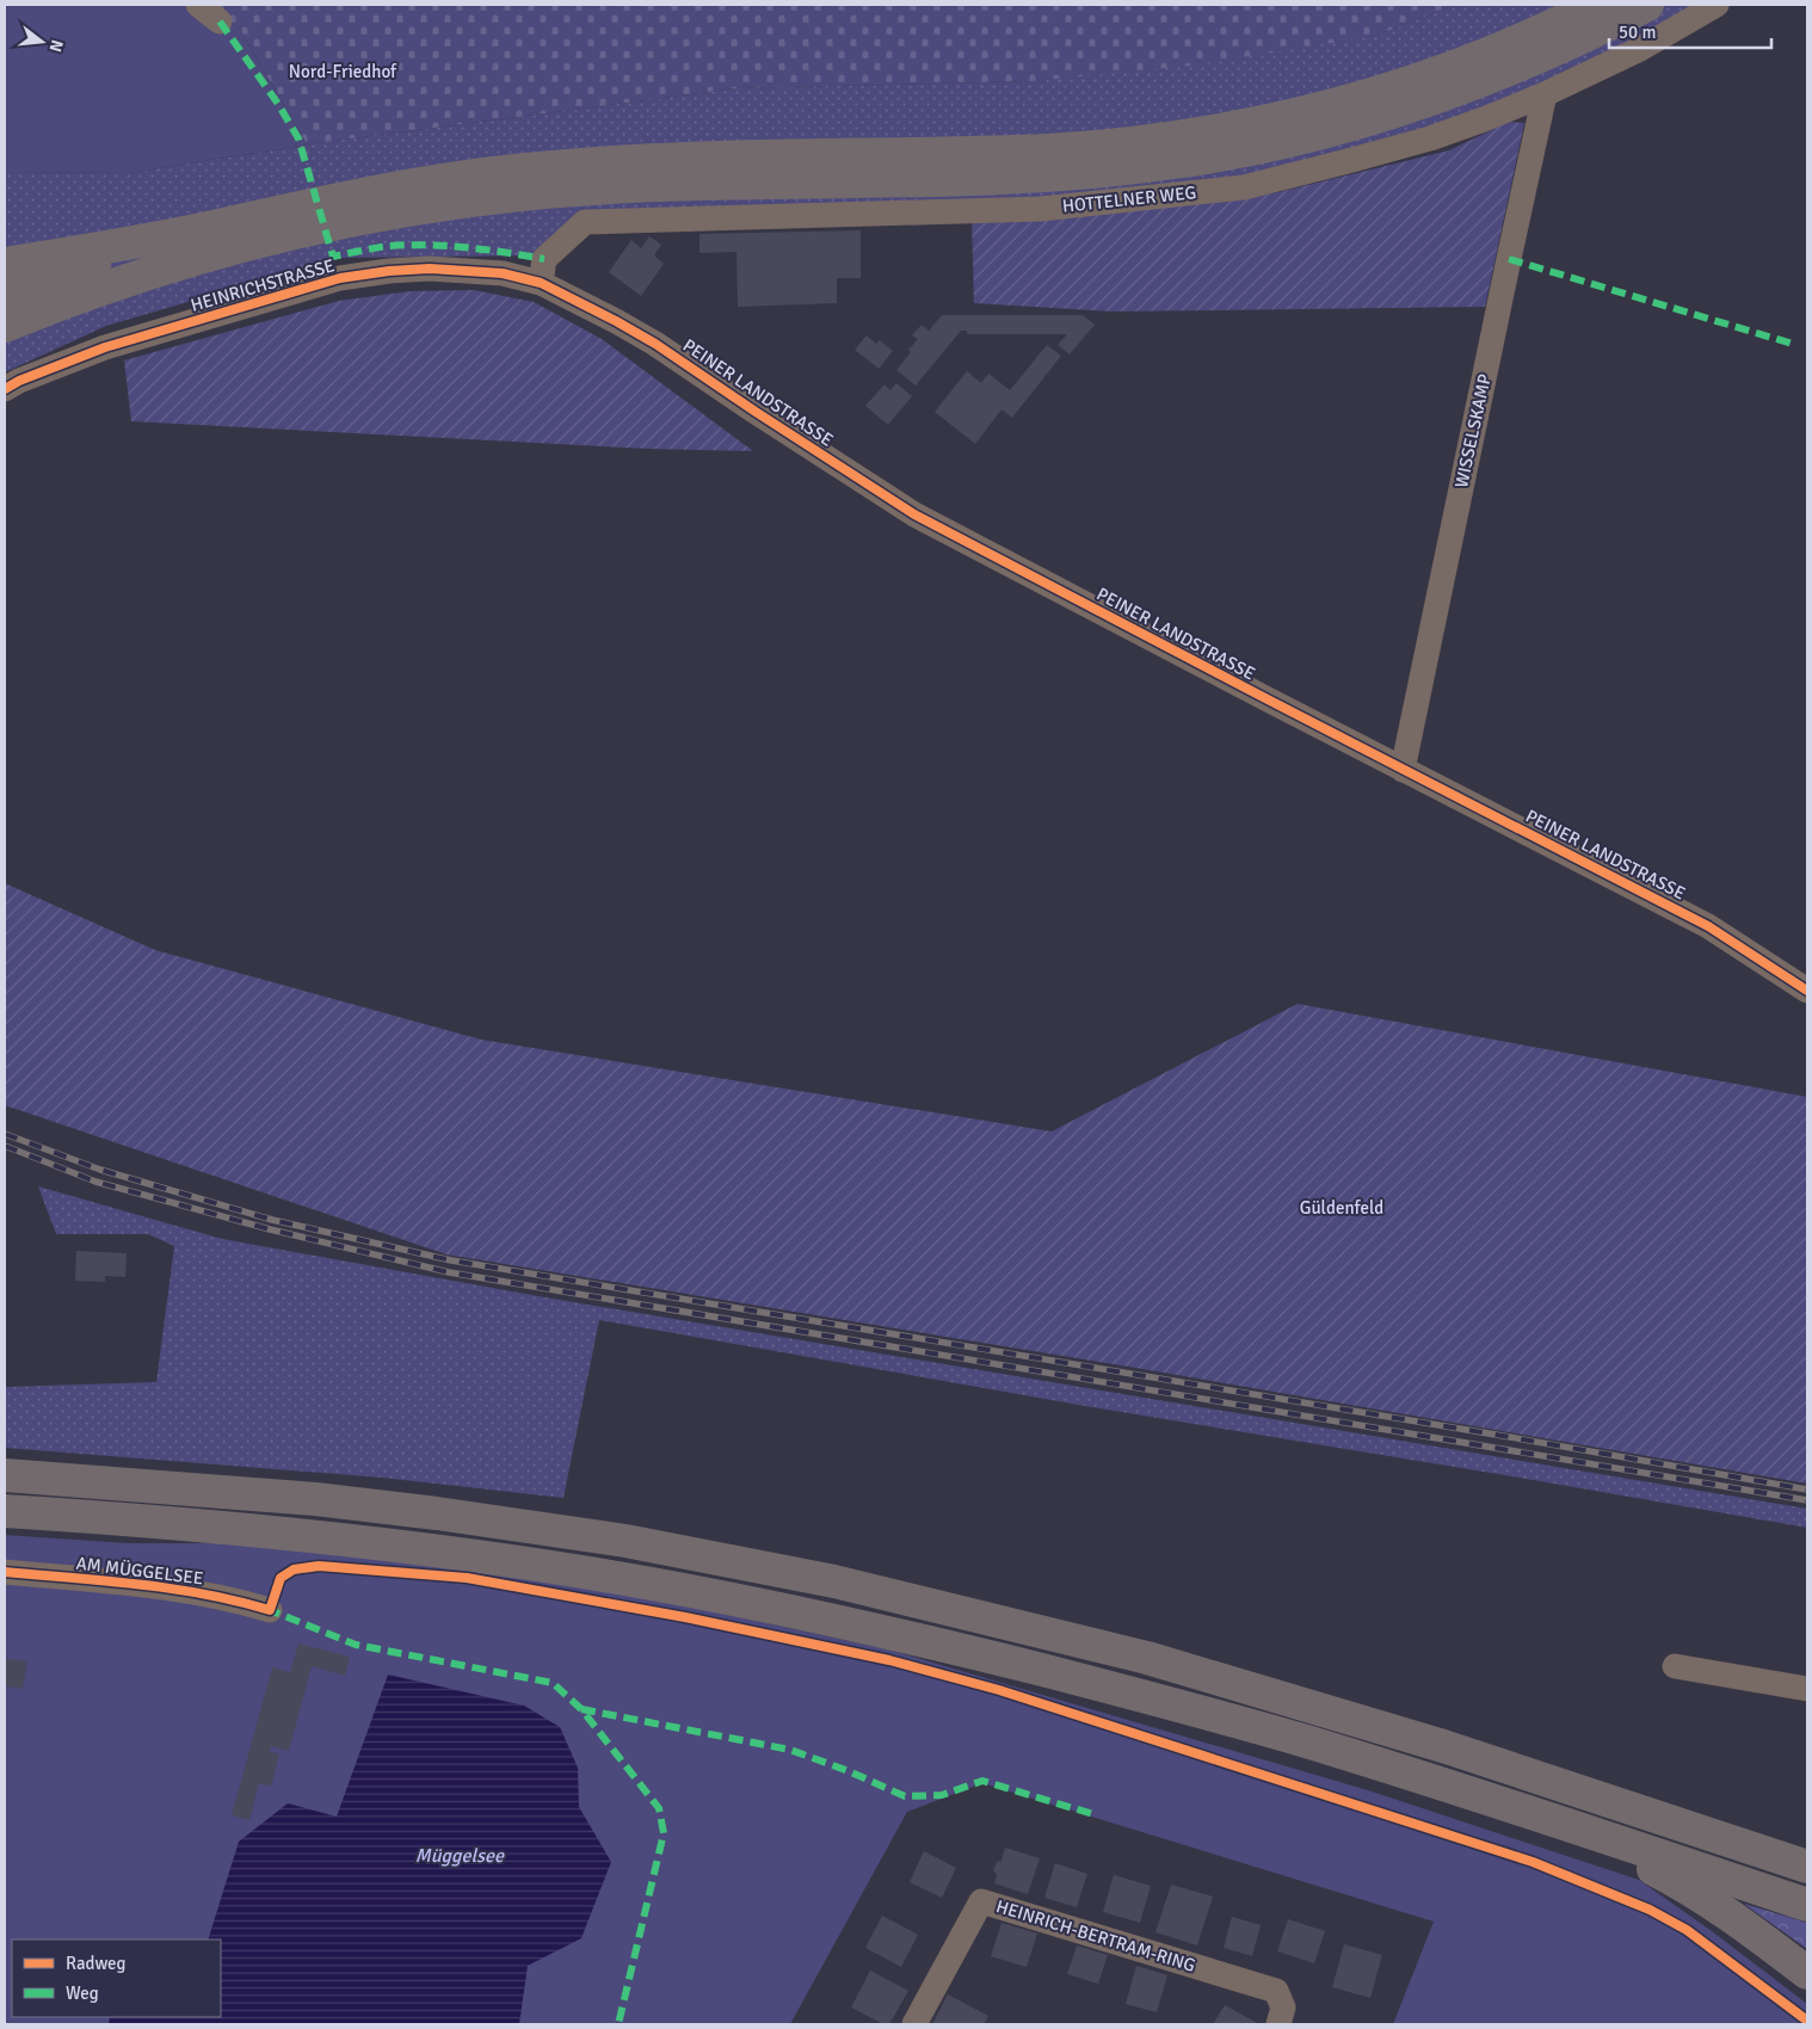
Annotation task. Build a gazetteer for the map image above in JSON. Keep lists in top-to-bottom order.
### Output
{
  "streets": {
    "street": [
      "HOTTELNER WEG",
      "HEINRICHSTRASSE",
      "PEINER LANDSTRASSE",
      "WISSELSKAMP",
      "AM MÜGGELSEE",
      "HEINRICH-BERTRAM-RING"
    ]
  },
  "crossings": [
    ["HOTTELNER WEG", "HEINRICHSTRASSE"],
    ["HOTTELNER WEG", "PEINER LANDSTRASSE"],
    ["HOTTELNER WEG", "WISSELSKAMP"],
    ["HEINRICHSTRASSE", "PEINER LANDSTRASSE"],
    ["PEINER LANDSTRASSE", "WISSELSKAMP"]
  ],
  "water": ["Müggelsee"],
  "parks": ["Nord-Friedhof", "Güldenfeld"],
  "legend": ["Radweg", "Weg"],
  "scale_bar": "50 m",
  "north": "right"
}
